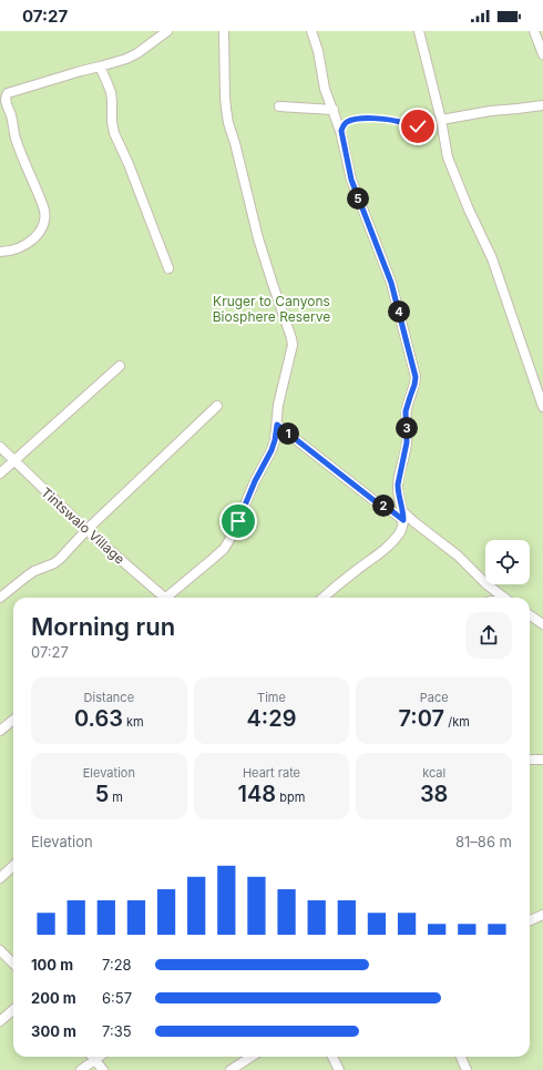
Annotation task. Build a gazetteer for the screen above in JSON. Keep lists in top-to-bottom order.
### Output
{
  "streets": {
    "street": ["Tintswalo Village"]
  },
  "parks": ["Kruger to Canyons Biosphere Reserve"],
  "page": {
    "status": "07:27",
    "pins": [
      "5",
      "4",
      "3",
      "1",
      "2"
    ],
    "heading": ["Morning run", "07:27"],
    "stats": [
      ["Distance", "0.63 km"],
      ["Time", "4:29"],
      ["Pace", "7:07 /km"],
      ["Elevation", "5 m"],
      ["Heart rate", "148 bpm"],
      ["kcal", "38"]
    ],
    "chart": ["Elevation", "81–86 m"],
    "list": [
      {
        "name": "100 m",
        "note": "7:28"
      },
      {
        "name": "200 m",
        "note": "6:57"
      },
      {
        "name": "300 m",
        "note": "7:35"
      }
    ]
  }
}
